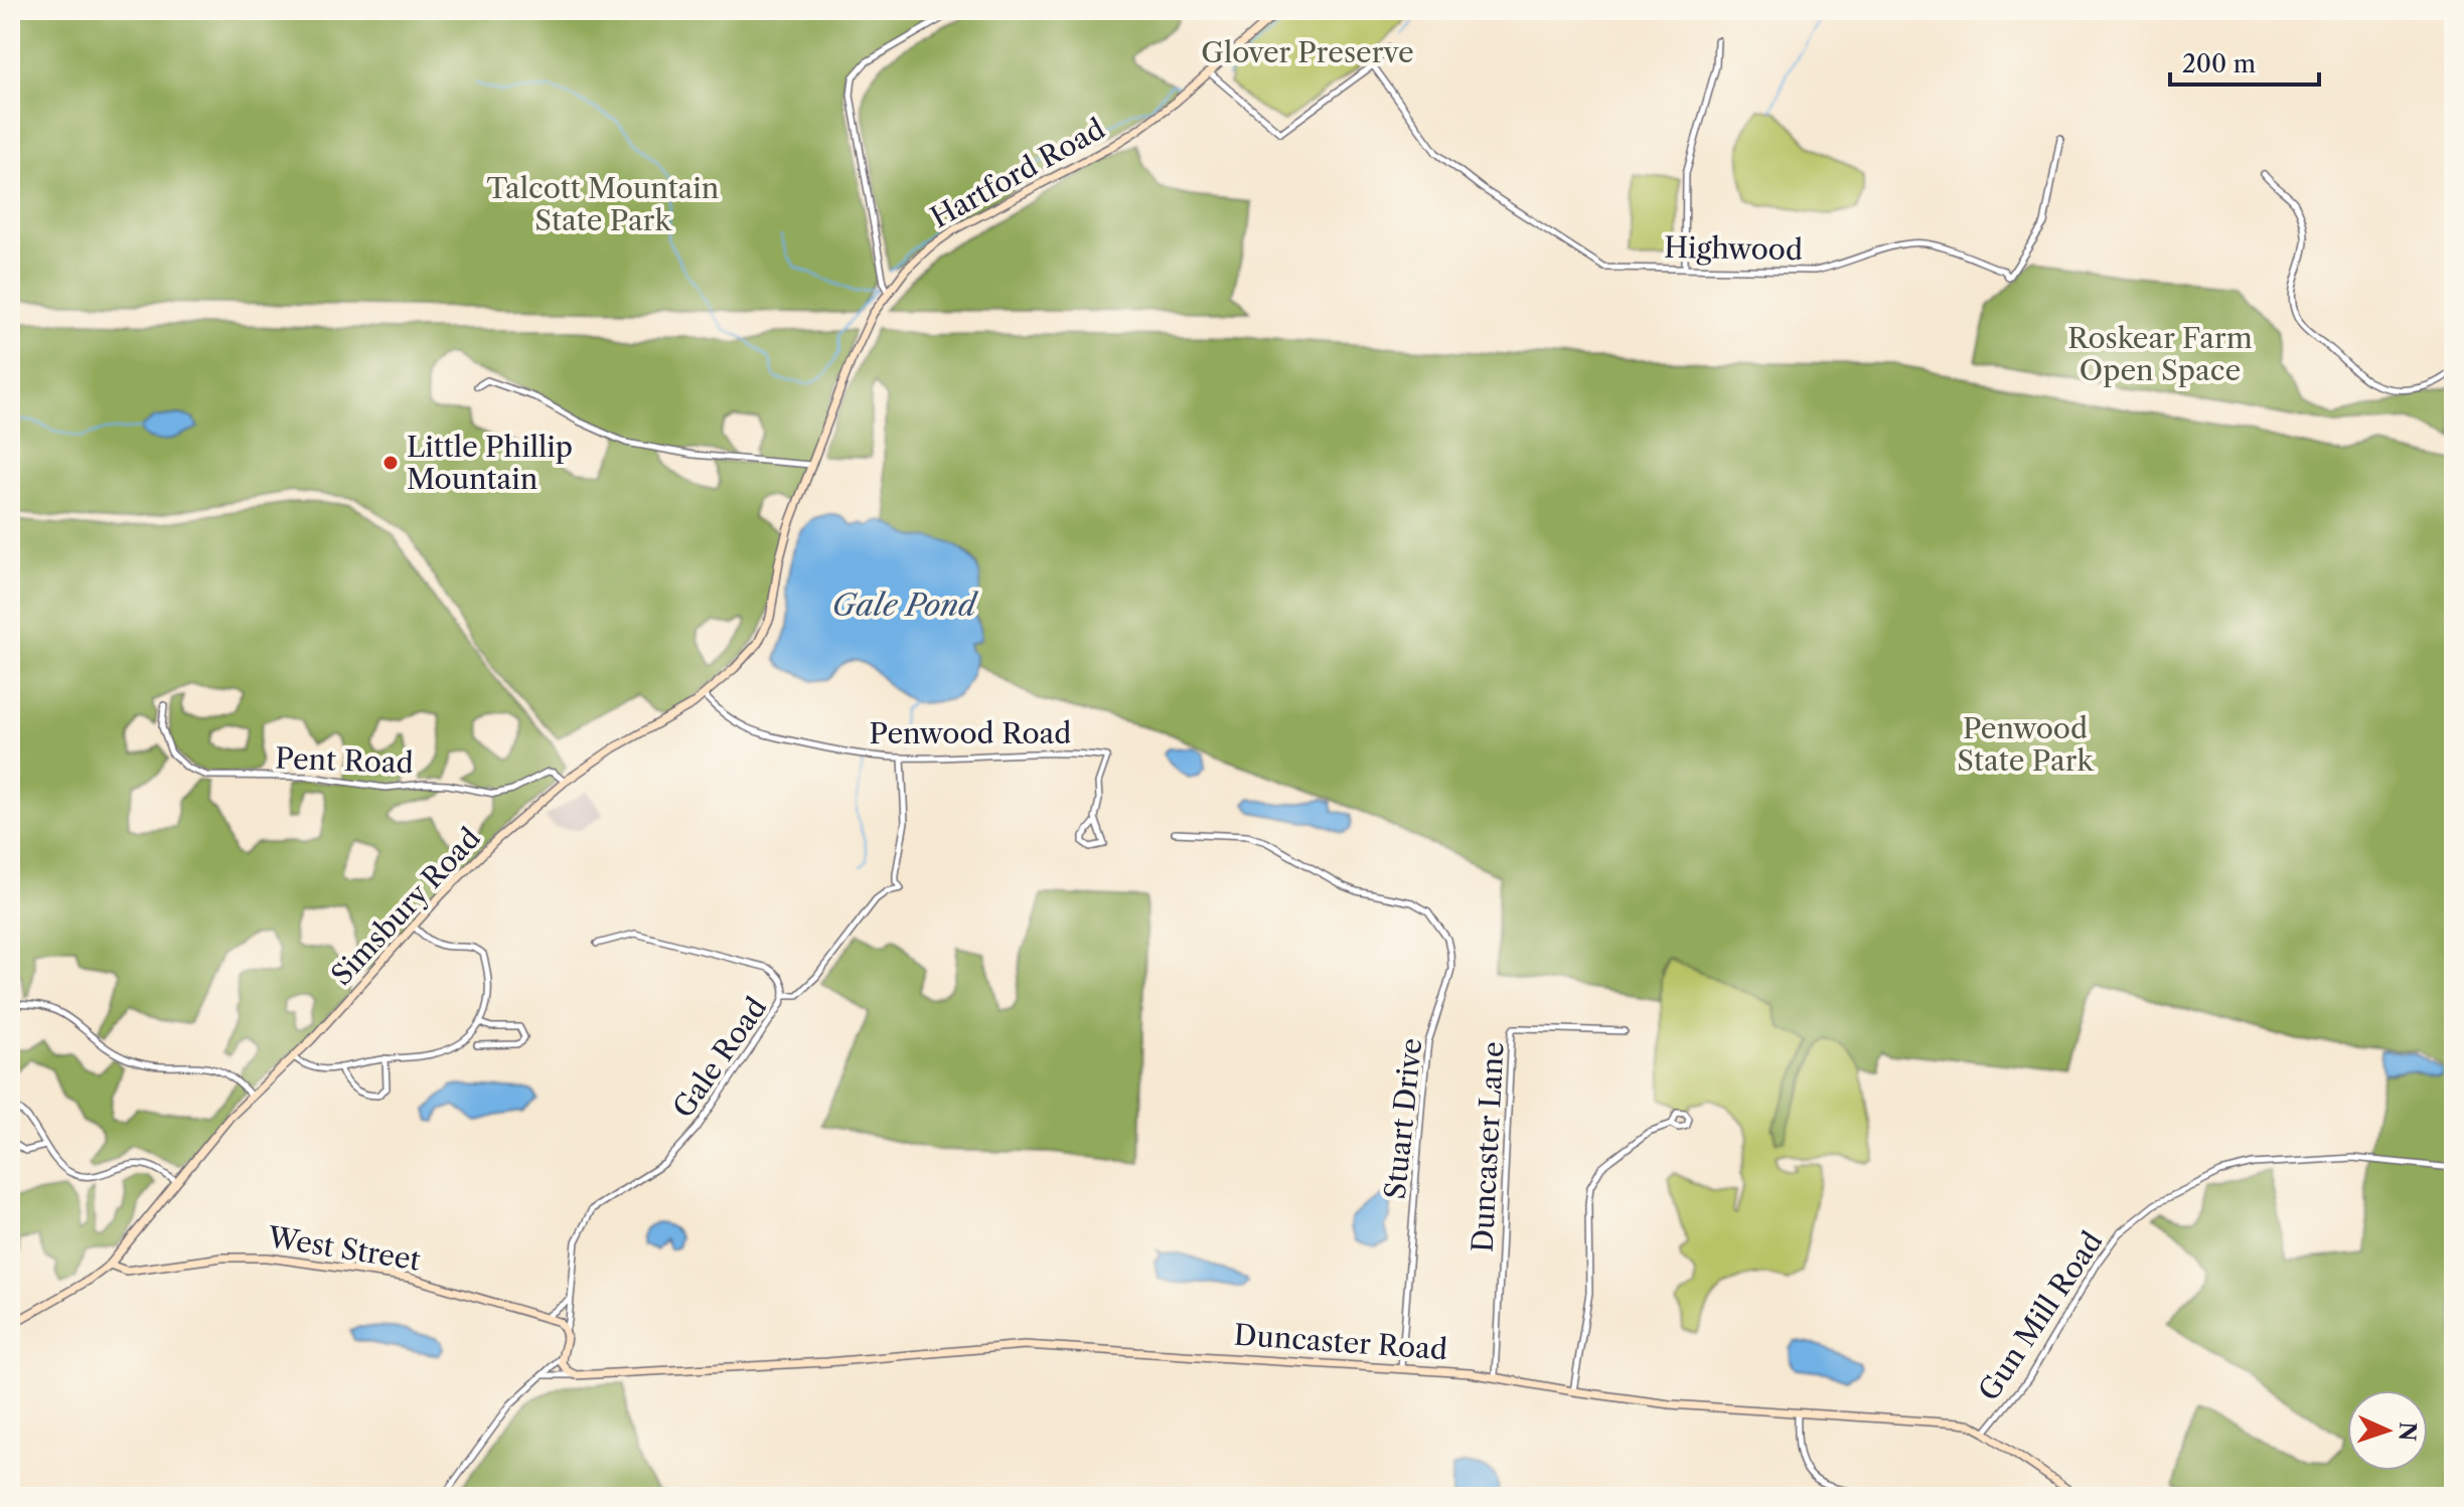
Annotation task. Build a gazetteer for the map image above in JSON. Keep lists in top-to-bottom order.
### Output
{
  "streets": {
    "street": [
      "Hartford Road",
      "Highwood",
      "Penwood Road",
      "Pent Road",
      "Simsbury Road",
      "Gale Road",
      "Stuart Drive",
      "Duncaster Lane",
      "West Street",
      "Gun Mill Road",
      "Duncaster Road"
    ]
  },
  "crossings": [
    ["Hartford Road", "Simsbury Road"],
    ["Penwood Road", "Simsbury Road"],
    ["Pent Road", "Simsbury Road"],
    ["Simsbury Road", "West Street"],
    ["Gale Road", "West Street"],
    ["Stuart Drive", "Duncaster Road"],
    ["Duncaster Lane", "Duncaster Road"],
    ["Gun Mill Road", "Duncaster Road"]
  ],
  "water": ["Gale Pond"],
  "parks": [
    "Glover Preserve",
    "Talcott Mountain State Park",
    "Roskear Farm Open Space",
    "Penwood State Park"
  ],
  "places": ["Little Phillip Mountain"],
  "scale_bar": "200 m",
  "north": "right"
}
